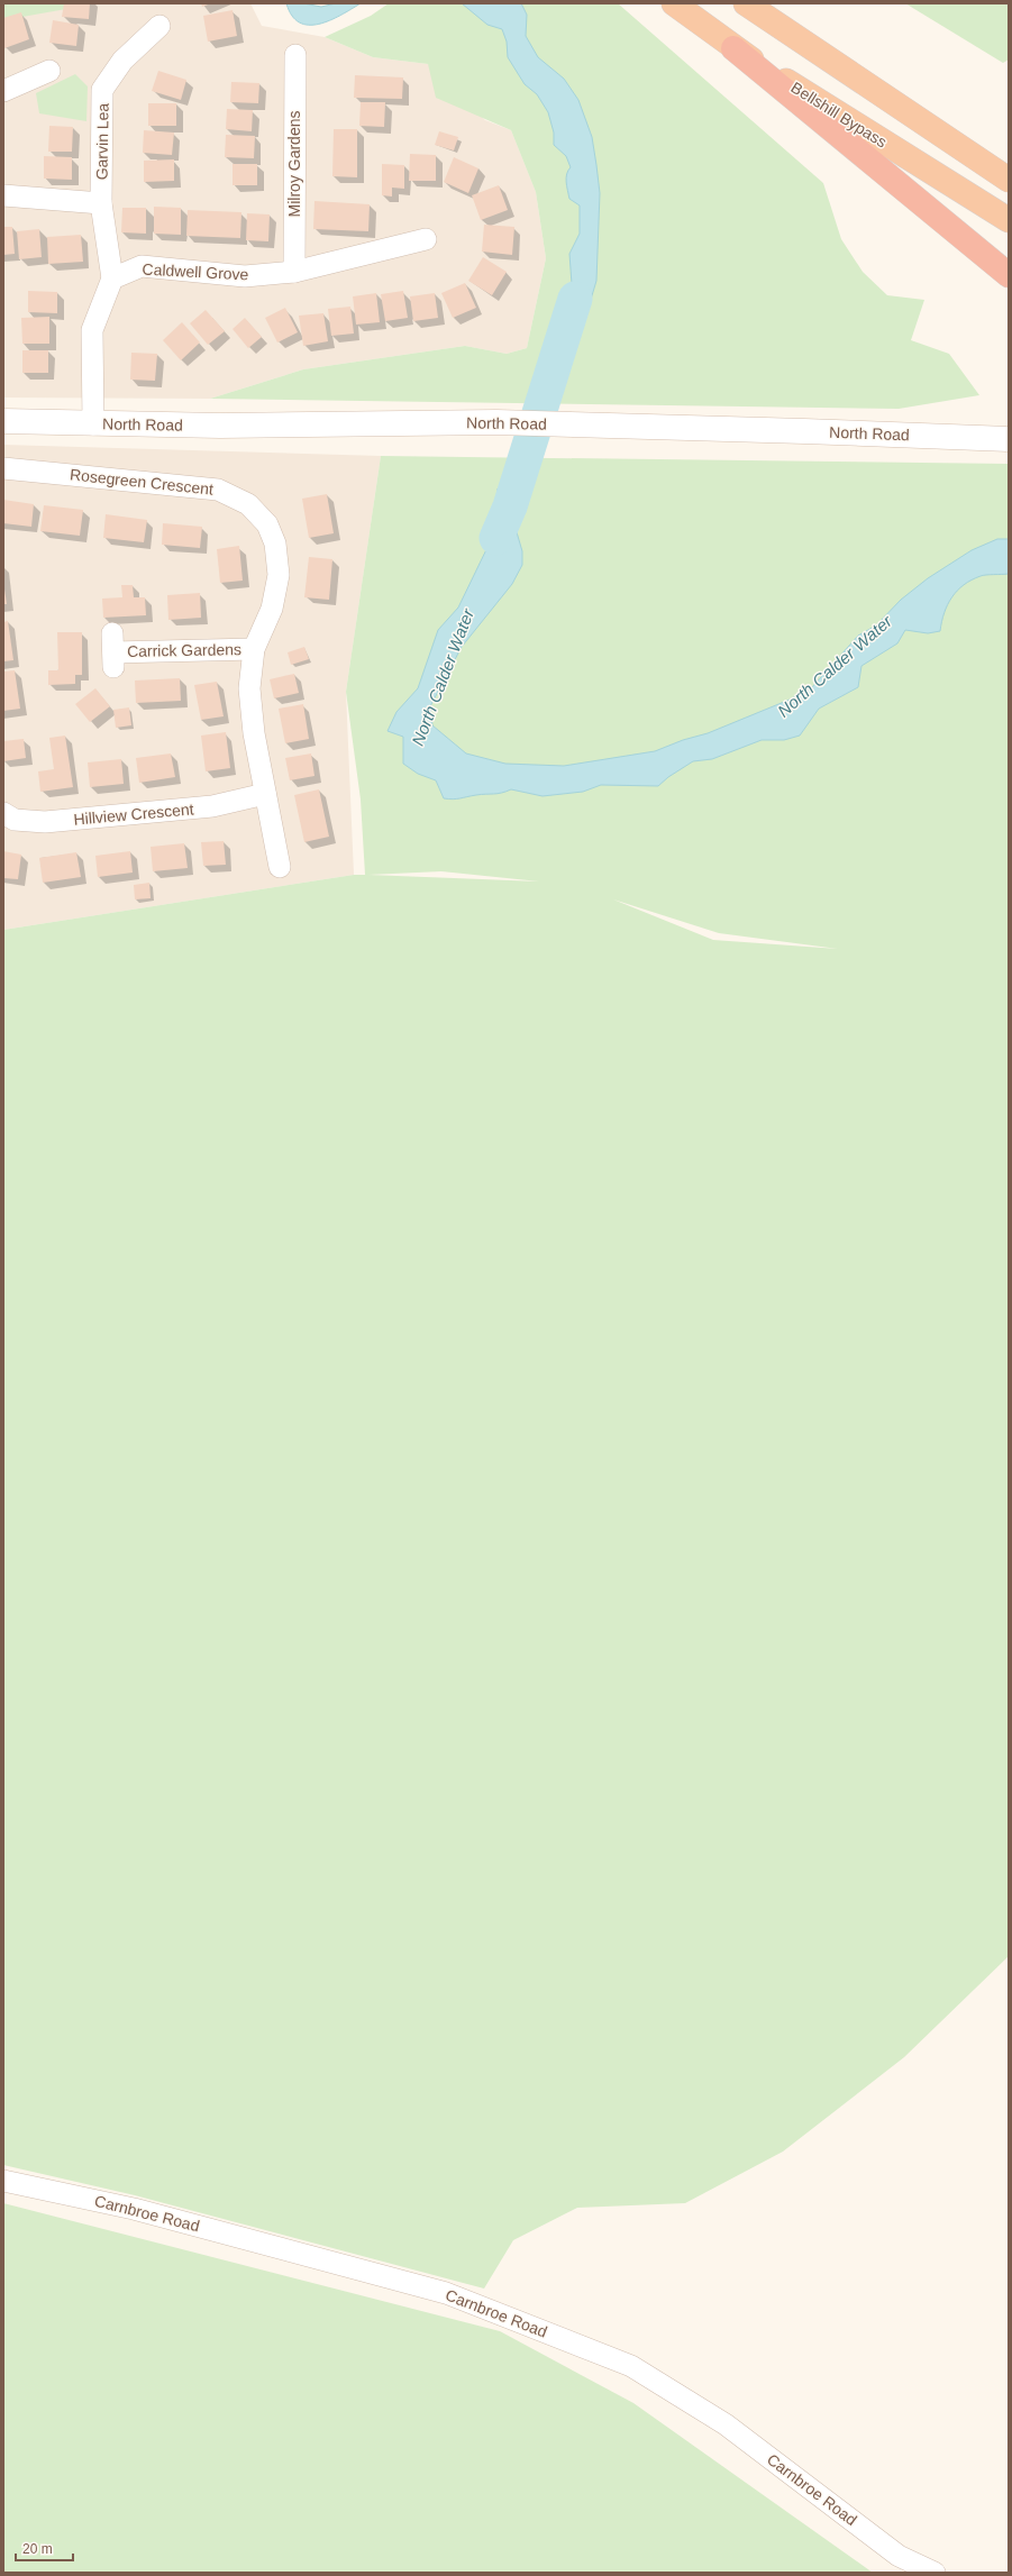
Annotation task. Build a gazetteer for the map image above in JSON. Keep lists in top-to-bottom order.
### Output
{
  "streets": {
    "highway": ["Bellshill Bypass"],
    "main road": ["North Road"],
    "street": [
      "Garvin Lea",
      "Milroy Gardens",
      "Caldwell Grove",
      "Rosegreen Crescent",
      "Carrick Gardens",
      "Hillview Crescent",
      "Carnbroe Road"
    ]
  },
  "crossings": [
    ["Garvin Lea", "Caldwell Grove"],
    ["Milroy Gardens", "Caldwell Grove"],
    ["Rosegreen Crescent", "Carrick Gardens"],
    ["Rosegreen Crescent", "Hillview Crescent"]
  ],
  "water": ["North Calder Water"],
  "scale_bar": "20 m"
}
